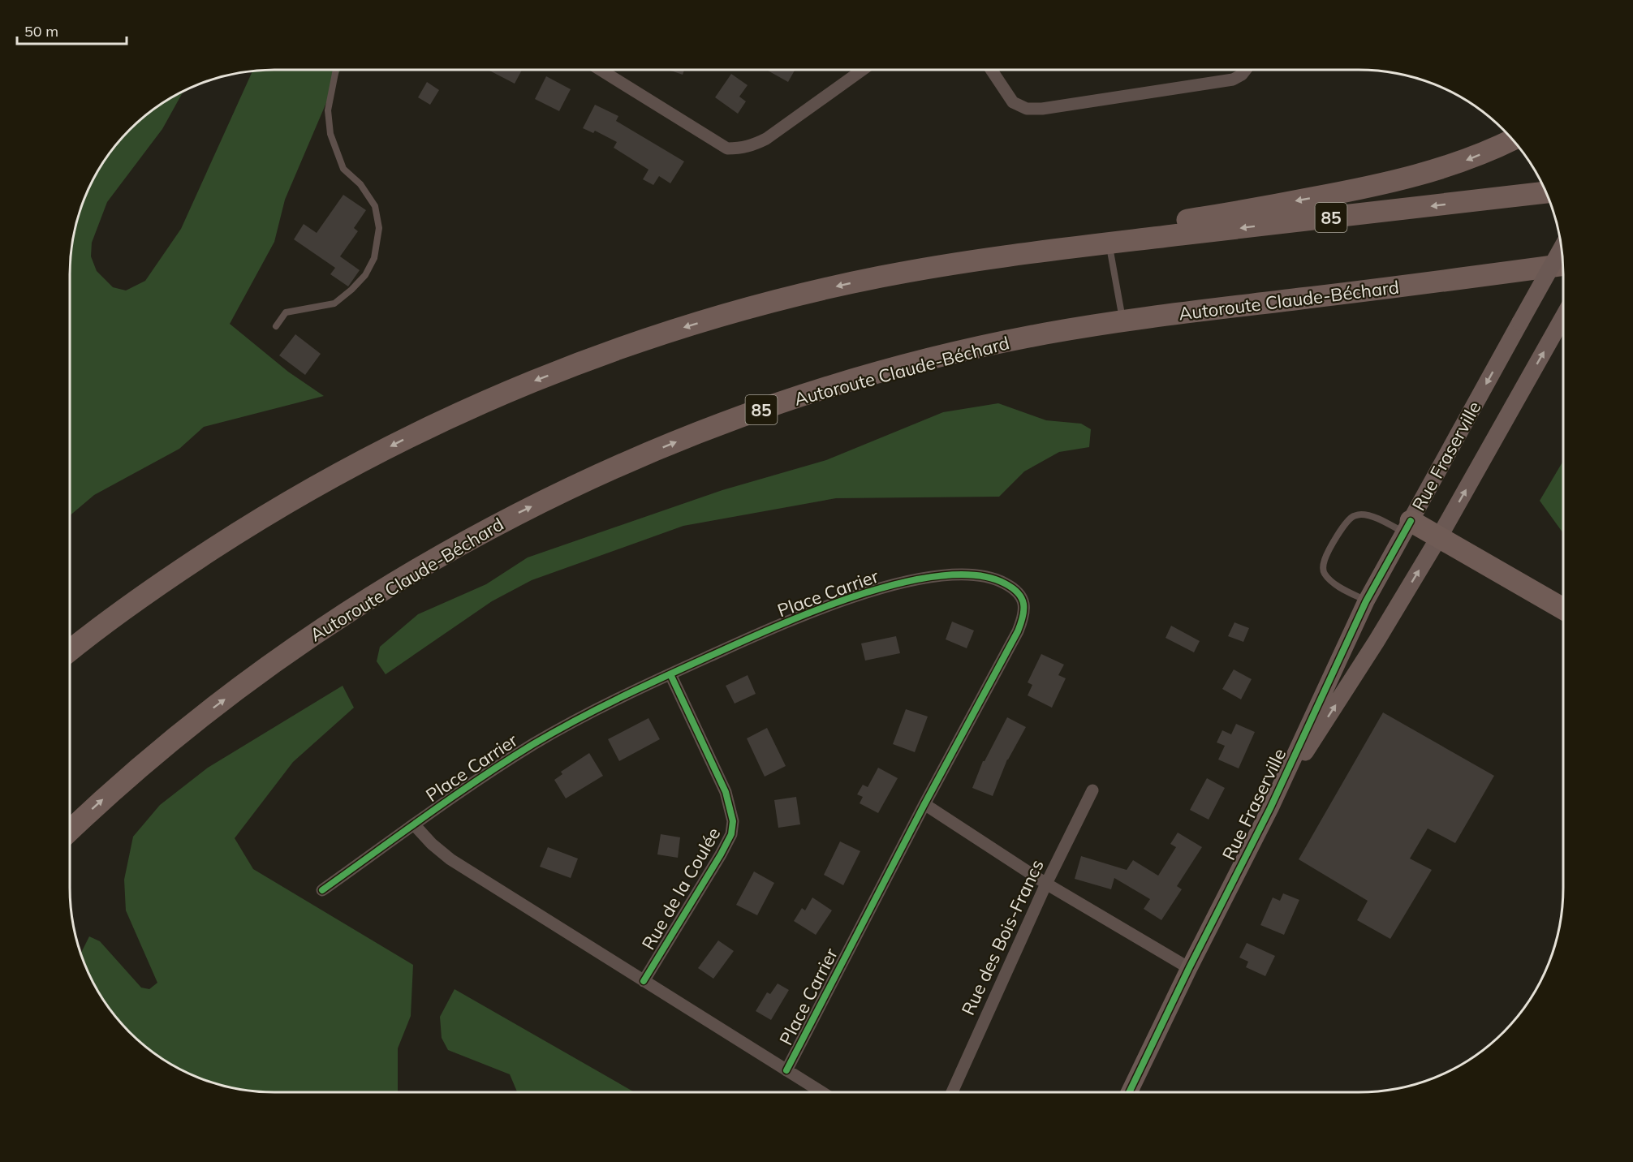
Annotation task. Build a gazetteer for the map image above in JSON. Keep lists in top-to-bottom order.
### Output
{
  "streets": {
    "highway": ["85", "Autoroute Claude-Béchard"],
    "street": [
      "Rue Fraserville",
      "Place Carrier",
      "Rue de la Coulée",
      "Rue des Bois-Francs"
    ]
  },
  "crossings": [
    ["Place Carrier", "Rue de la Coulée"]
  ],
  "scale_bar": "50 m"
}
